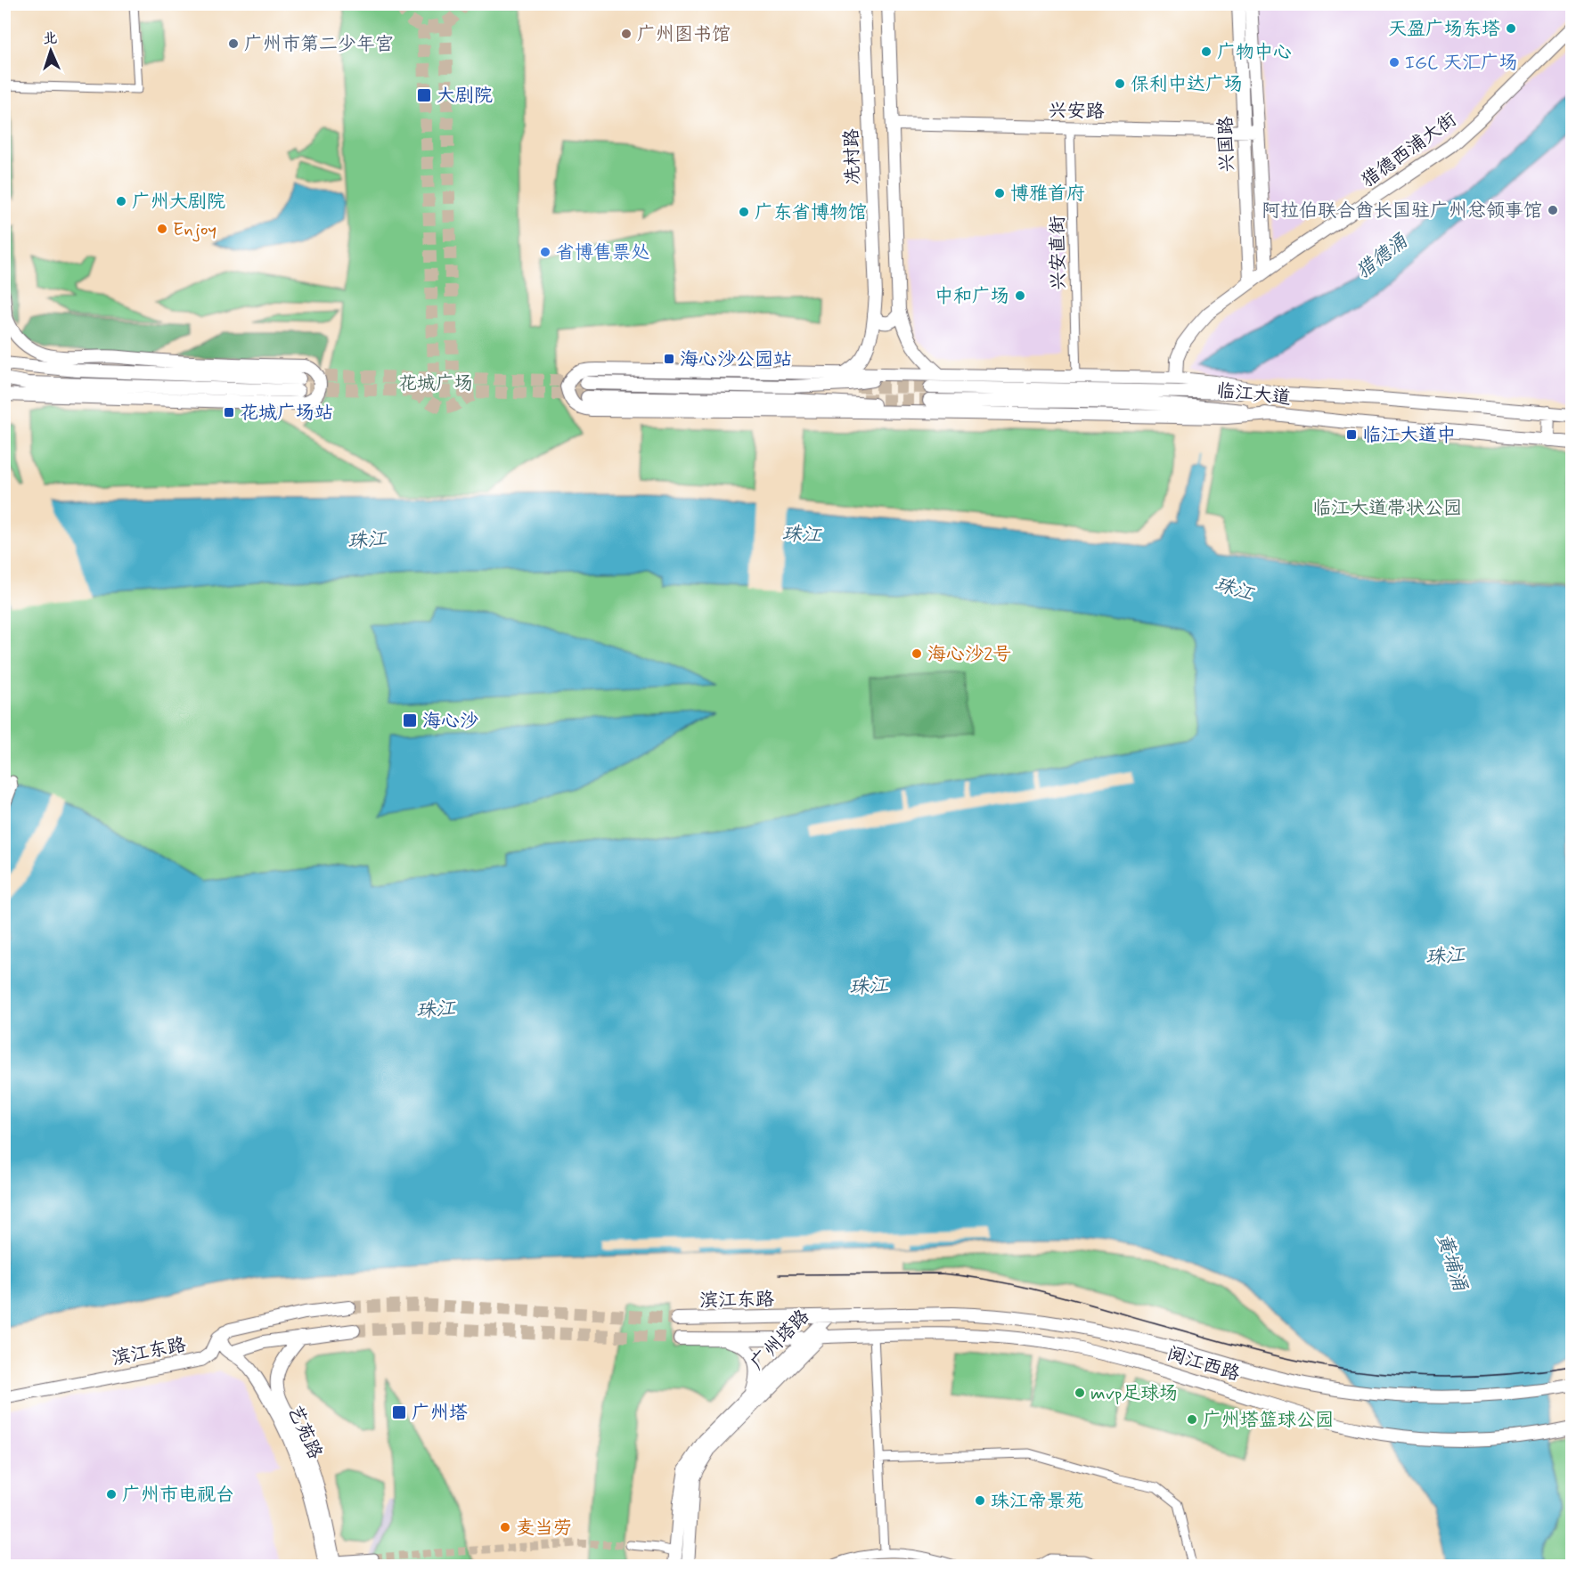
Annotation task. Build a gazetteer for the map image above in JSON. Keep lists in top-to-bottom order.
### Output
{
  "streets": {
    "main road": [
      "兴安路",
      "兴国路",
      "猎德西浦大街",
      "冼村路",
      "临江大道",
      "滨江东路",
      "广州塔路",
      "阅江西路",
      "艺苑路"
    ],
    "street": ["兴安直街"]
  },
  "crossings": [
    ["兴安路", "兴国路"],
    ["兴安路", "兴安直街"],
    ["兴国路", "猎德西浦大街"],
    ["滨江东路", "广州塔路"],
    ["滨江东路", "阅江西路"],
    ["广州塔路", "阅江西路"]
  ],
  "water": ["猎德涌", "珠江", "黄埔涌"],
  "parks": ["花城广场", "临江大道带状公园"],
  "places": {
    "other": [
      "天盈广场东塔",
      "广州图书馆",
      "广州市第二少年宫",
      "广物中心",
      "IGC 天汇广场",
      "保利中达广场",
      "博雅首府",
      "广州大剧院",
      "阿拉伯联合酋长国驻广州总领事馆",
      "广东省博物馆",
      "Enjoy",
      "省博售票处",
      "中和广场",
      "海心沙2号",
      "mvp足球场",
      "广州塔篮球公园",
      "广州市电视台",
      "珠江帝景苑",
      "麦当劳"
    ],
    "transit": [
      "大剧院",
      "海心沙公园站",
      "花城广场站",
      "临江大道中",
      "海心沙",
      "广州塔"
    ]
  },
  "north": "top"
}
